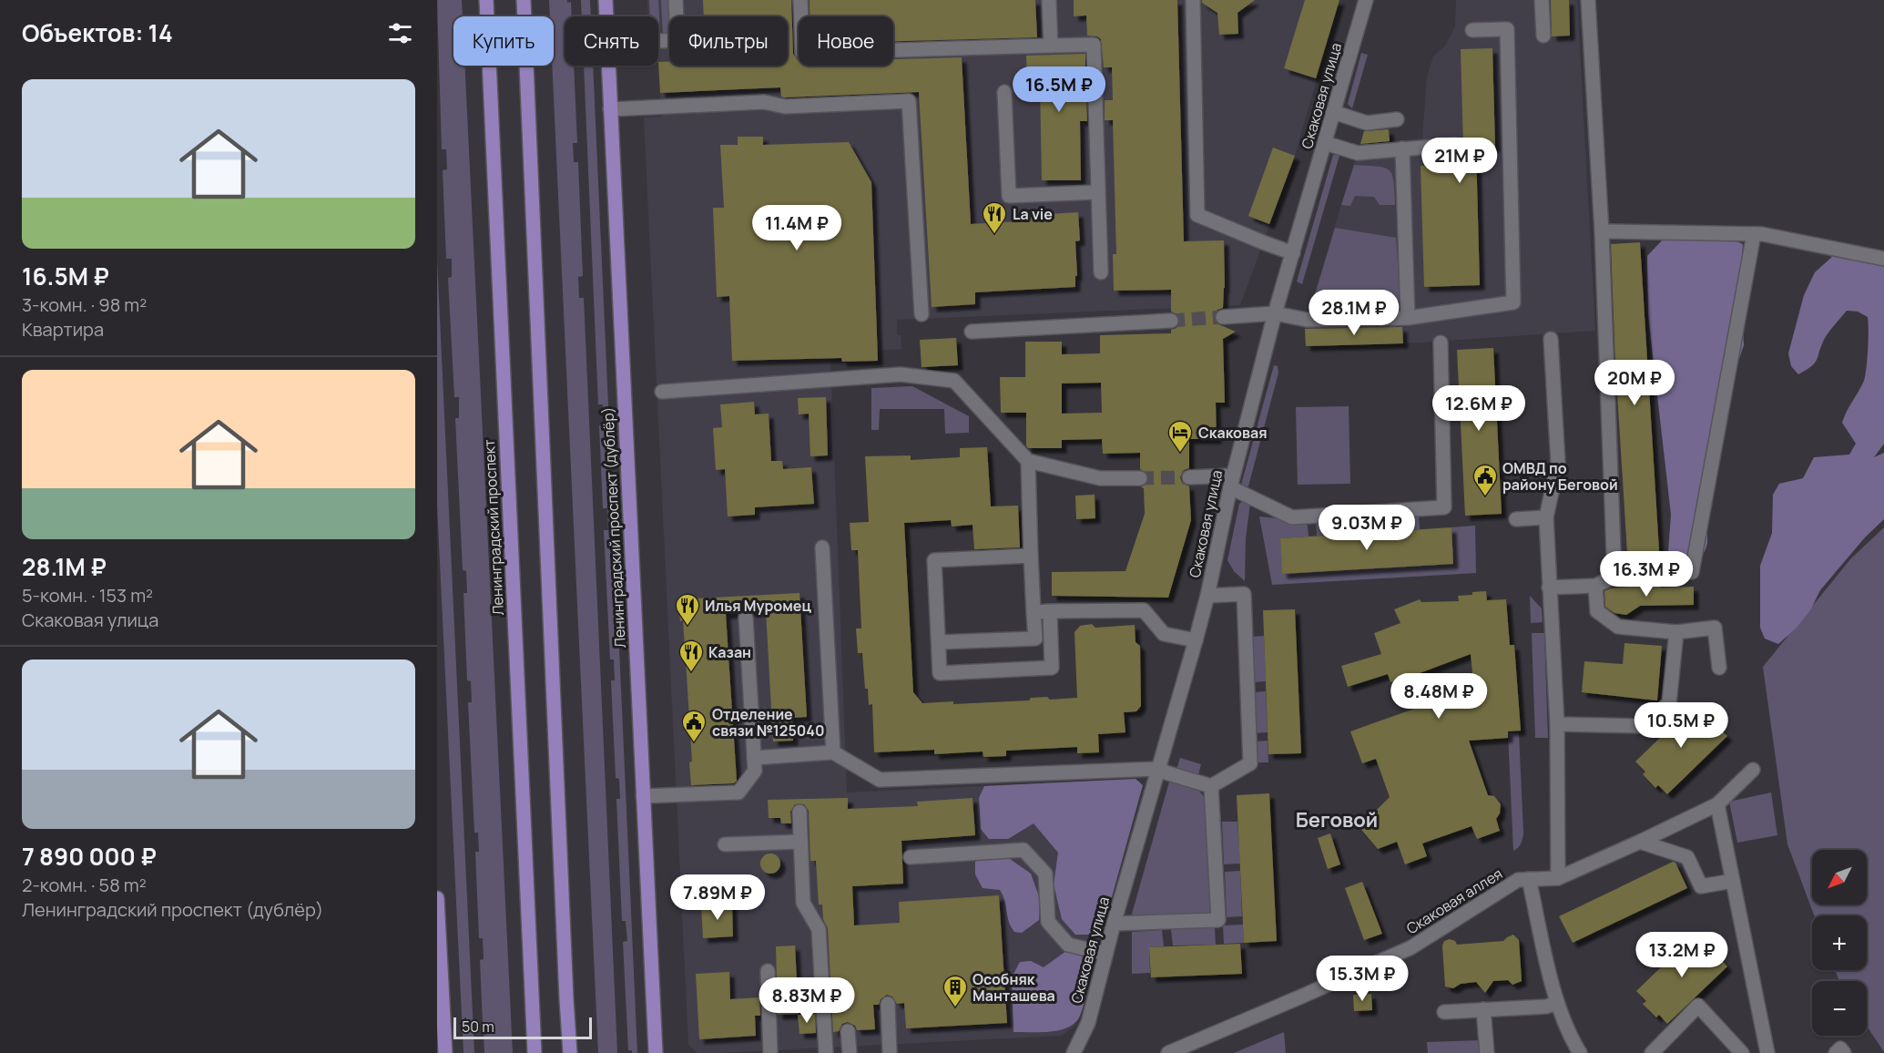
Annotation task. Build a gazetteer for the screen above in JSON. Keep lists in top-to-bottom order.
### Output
{
  "streets": {
    "main road": ["Ленинградский проспект", "Ленинградский проспект (дублёр)"],
    "street": ["Скаковая улица", "Скаковая аллея"]
  },
  "districts": ["Беговой"],
  "places": {
    "restaurant": ["La vie", "Илья Муромец", "Казан"],
    "hotel": ["Скаковая"],
    "public building": ["ОМВД по району Беговой", "Отделение связи №125040"],
    "building": ["Особняк Манташева"]
  },
  "scale_bar": "50 m",
  "north": "bottom left",
  "page": {
    "heading": "Объектов: 14",
    "chip": [
      "Купить",
      "Снять",
      "Фильтры",
      "Новое"
    ],
    "list": [
      {
        "name": "16.5M ₽",
        "note": "3-комн. · 98 m² · Квартира"
      },
      {
        "name": "28.1M ₽",
        "note": "5-комн. · 153 m² · Скаковая улица"
      },
      {
        "name": "7 890 000 ₽",
        "note": "2-комн. · 58 m² · Ленинградский проспект (дублёр)"
      }
    ],
    "price": [
      "16.5M ₽",
      "21M ₽",
      "11.4M ₽",
      "28.1M ₽",
      "20M ₽",
      "12.6M ₽",
      "9.03M ₽",
      "16.3M ₽",
      "8.48M ₽",
      "10.5M ₽",
      "7.89M ₽",
      "13.2M ₽",
      "15.3M ₽",
      "8.83M ₽"
    ],
    "map_buttons": ["+", "−"],
    "scale": "50 m"
  }
}
